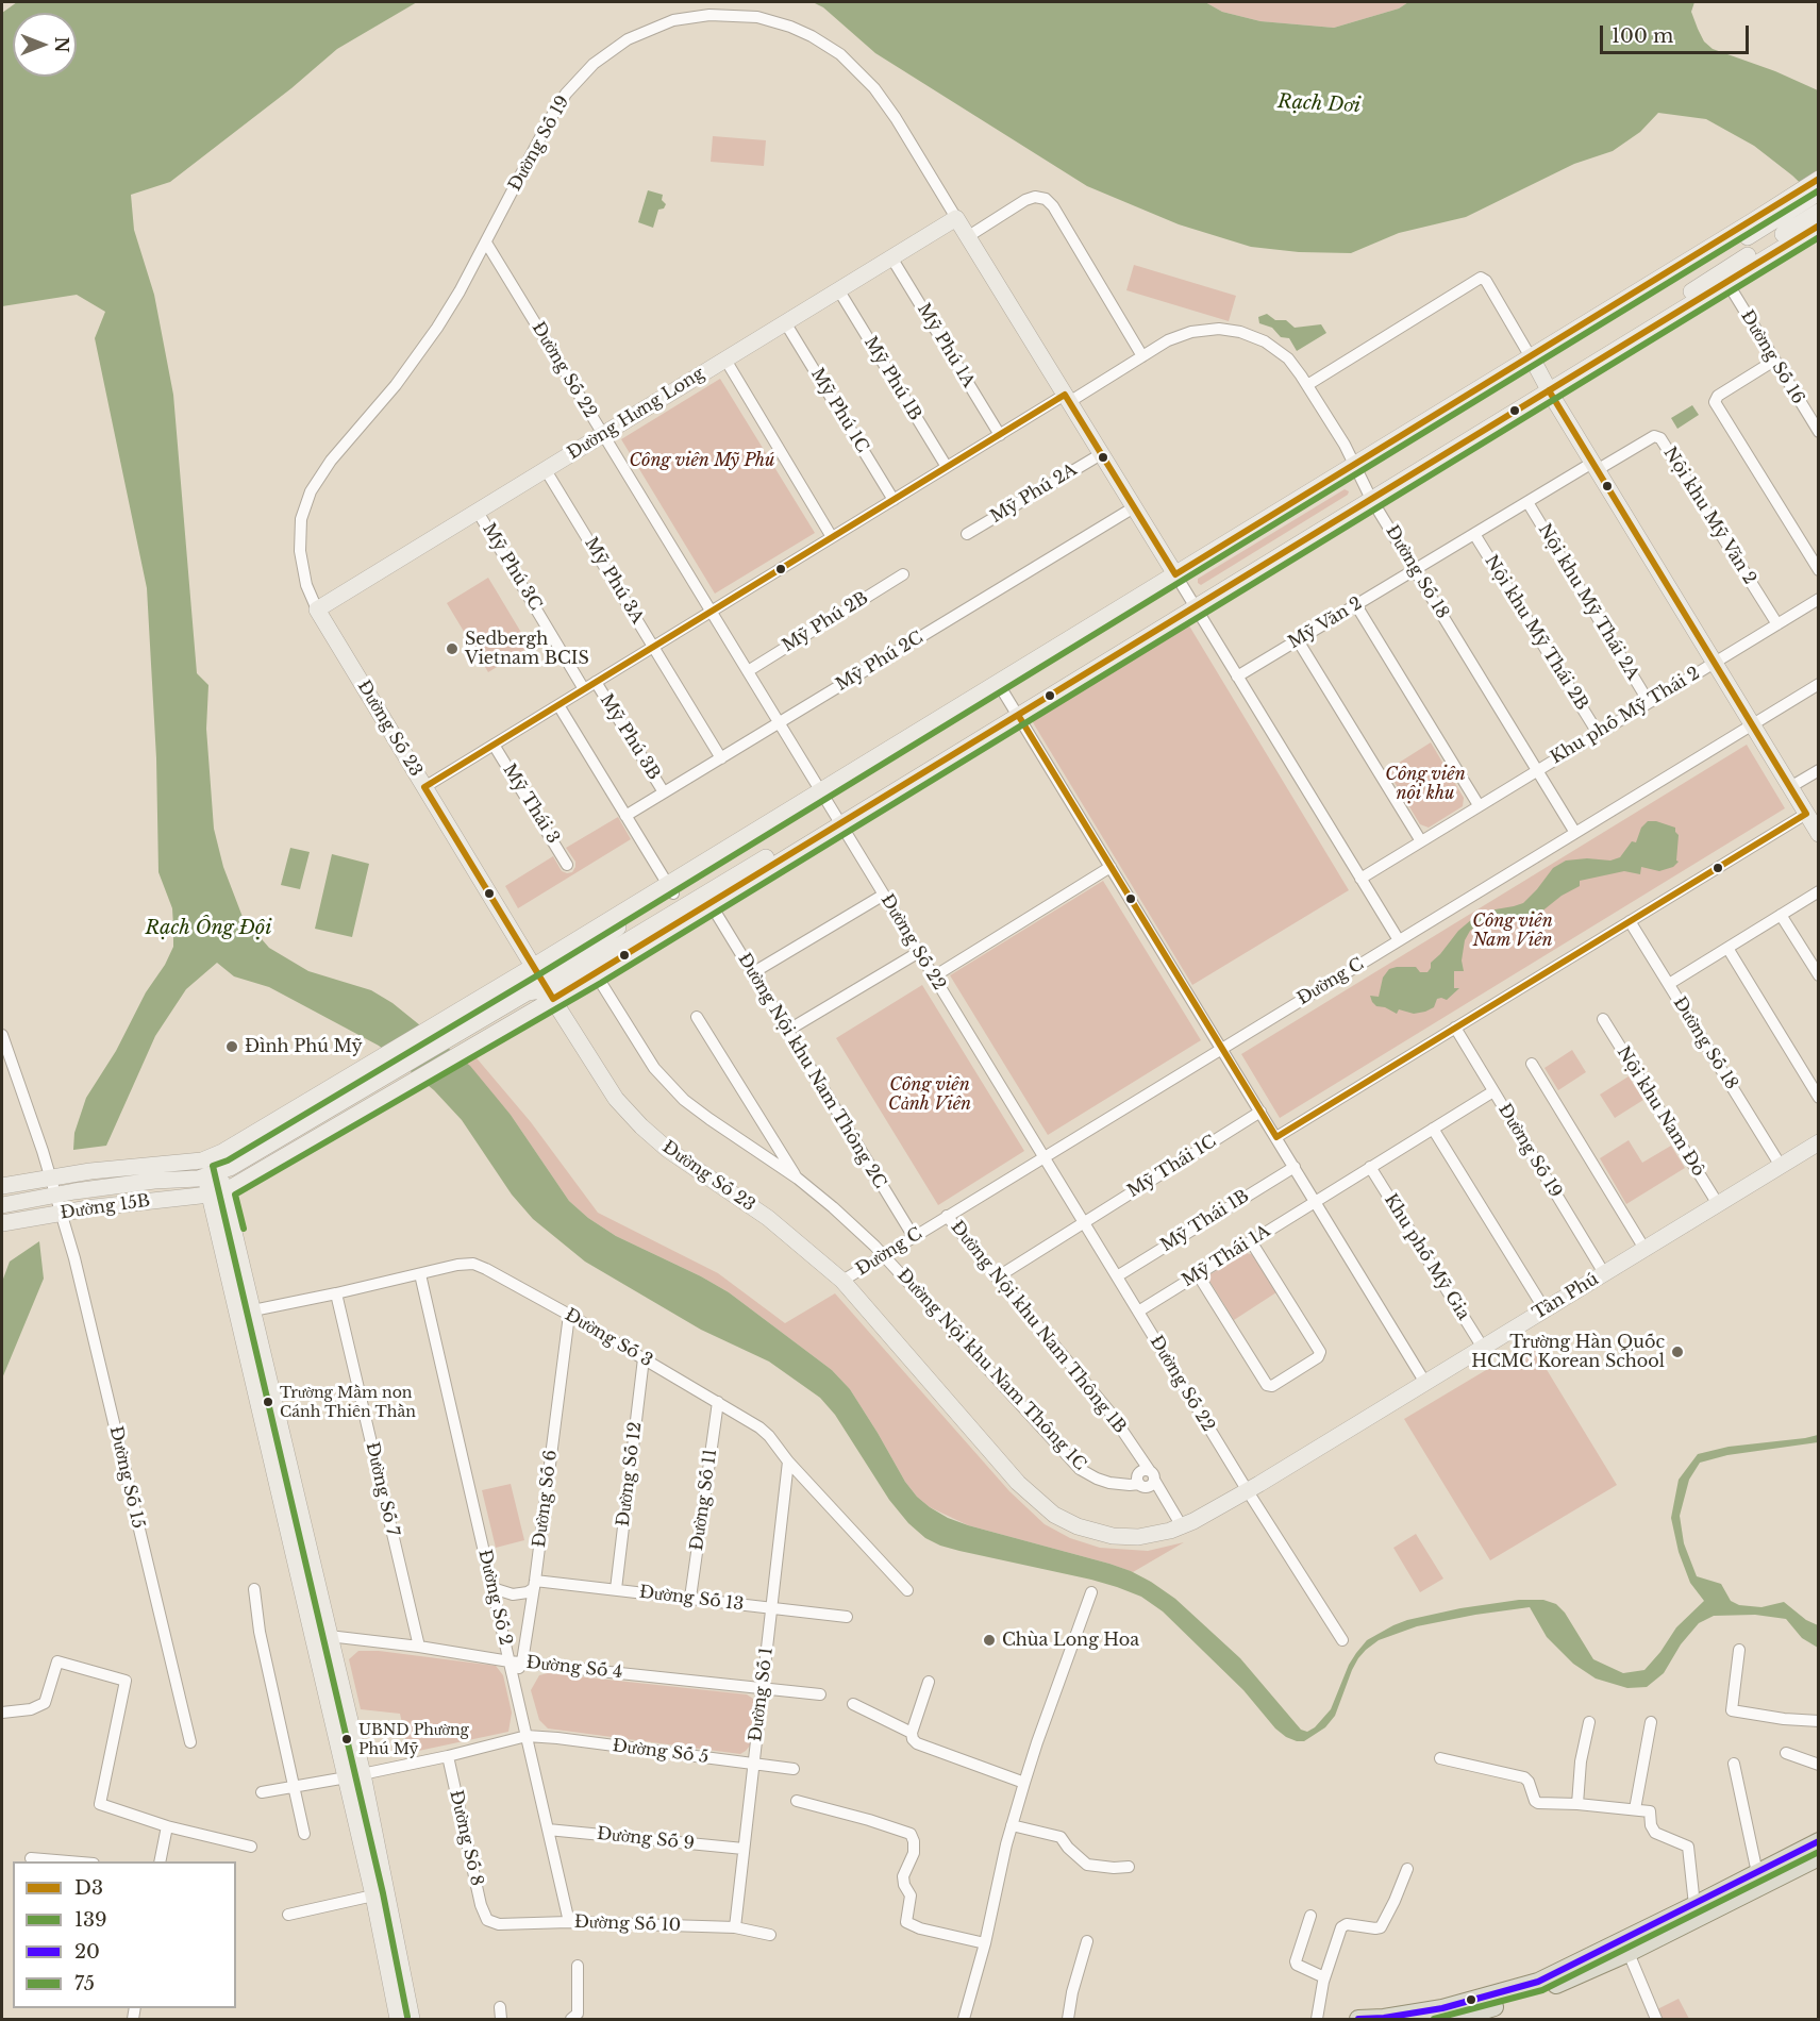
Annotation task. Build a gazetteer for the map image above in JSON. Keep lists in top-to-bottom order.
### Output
{
  "streets": {
    "main road": [
      "Đường Số 19",
      "Đường Hưng Long",
      "Đường Số 23",
      "Đường 15B",
      "Tân Phú"
    ],
    "street": [
      "Mỹ Phú 1A",
      "Đường Số 16",
      "Đường Số 22",
      "Mỹ Phú 1B",
      "Mỹ Phú 1C",
      "Mỹ Phú 2A",
      "Nội khu Mỹ Văn 2",
      "Mỹ Phú 3C",
      "Đường Số 18",
      "Mỹ Phú 3A",
      "Nội khu Mỹ Thái 2A",
      "Mỹ Phú 2B",
      "Mỹ Văn 2",
      "Nội khu Mỹ Thái 2B",
      "Mỹ Phú 2C",
      "Khu phố Mỹ Thái 2",
      "Mỹ Phú 3B",
      "Mỹ Thái 3",
      "Đường C",
      "Đường Nội khu Nam Thông 2C",
      "Nội khu Nam Đô",
      "Mỹ Thái 1C",
      "Mỹ Thái 1B",
      "Mỹ Thái 1A",
      "Khu phố Mỹ Gia",
      "Đường Nội khu Nam Thông 1B",
      "Đường Số 3",
      "Đường Nội khu Nam Thông 1C",
      "Đường Số 12",
      "Đường Số 15",
      "Đường Số 7",
      "Đường Số 6",
      "Đường Số 11",
      "Đường Số 2",
      "Đường Số 13",
      "Đường Số 4",
      "Đường Số 1",
      "Đường Số 5",
      "Đường Số 8",
      "Đường Số 9",
      "Đường Số 10"
    ]
  },
  "crossings": [
    ["Đường Số 19", "Đường Số 22"],
    ["Đường Số 19", "Đường Hưng Long"],
    ["Đường Số 19", "Mỹ Phú 2A"],
    ["Đường Số 19", "Đường Số 18"],
    ["Đường Số 19", "Mỹ Văn 2"],
    ["Đường Số 19", "Mỹ Phú 2C"],
    ["Đường Số 19", "Đường Số 23"],
    ["Đường Số 19", "Đường C"],
    ["Đường Số 19", "Tân Phú"],
    ["Mỹ Phú 1A", "Đường Hưng Long"],
    ["Mỹ Phú 1A", "Đường Số 18"],
    ["Đường Số 22", "Đường Hưng Long"],
    ["Đường Số 22", "Đường Số 18"],
    ["Đường Số 22", "Mỹ Phú 2B"],
    ["Đường Số 22", "Mỹ Phú 2C"],
    ["Đường Số 22", "Đường Số 23"],
    ["Đường Số 22", "Đường C"],
    ["Đường Số 22", "Mỹ Thái 1C"],
    ["Đường Số 22", "Mỹ Thái 1B"],
    ["Đường Số 22", "Mỹ Thái 1A"],
    ["Đường Số 22", "Tân Phú"],
    ["Mỹ Phú 1B", "Đường Hưng Long"],
    ["Mỹ Phú 1B", "Đường Số 18"],
    ["Mỹ Phú 1C", "Đường Hưng Long"],
    ["Mỹ Phú 1C", "Đường Số 18"],
    ["Đường Hưng Long", "Mỹ Phú 3C"],
    ["Đường Hưng Long", "Mỹ Phú 3A"],
    ["Đường Hưng Long", "Đường Số 23"],
    ["Nội khu Mỹ Văn 2", "Khu phố Mỹ Thái 2"],
    ["Mỹ Phú 3C", "Đường Số 18"],
    ["Đường Số 18", "Mỹ Phú 3A"],
    ["Đường Số 18", "Mỹ Văn 2"],
    ["Đường Số 18", "Khu phố Mỹ Thái 2"],
    ["Đường Số 18", "Đường Số 23"],
    ["Đường Số 18", "Mỹ Phú 3B"],
    ["Đường Số 18", "Mỹ Thái 3"],
    ["Đường Số 18", "Đường C"],
    ["Đường Số 18", "Tân Phú"],
    ["Mỹ Phú 3A", "Mỹ Phú 2C"],
    ["Nội khu Mỹ Thái 2A", "Khu phố Mỹ Thái 2"],
    ["Nội khu Mỹ Thái 2B", "Khu phố Mỹ Thái 2"],
    ["Mỹ Phú 2C", "Mỹ Phú 3B"],
    ["Đường Số 23", "Đường C"],
    ["Đường Số 23", "Tân Phú"],
    ["Đường Số 23", "Đường Nội khu Nam Thông 1B"],
    ["Đường C", "Đường Nội khu Nam Thông 2C"],
    ["Đường C", "Đường Nội khu Nam Thông 1B"],
    ["Đường C", "Đường Nội khu Nam Thông 1C"],
    ["Nội khu Nam Đô", "Tân Phú"],
    ["Mỹ Thái 1C", "Đường Nội khu Nam Thông 1B"],
    ["Đường 15B", "Đường Số 15"],
    ["Khu phố Mỹ Gia", "Tân Phú"],
    ["Đường Nội khu Nam Thông 1B", "Đường Nội khu Nam Thông 1C"],
    ["Đường Số 3", "Đường Số 12"],
    ["Đường Số 3", "Đường Số 7"],
    ["Đường Số 3", "Đường Số 6"],
    ["Đường Số 3", "Đường Số 11"],
    ["Đường Số 3", "Đường Số 2"],
    ["Đường Số 3", "Đường Số 1"],
    ["Đường Số 12", "Đường Số 13"],
    ["Đường Số 7", "Đường Số 4"],
    ["Đường Số 6", "Đường Số 2"],
    ["Đường Số 6", "Đường Số 13"],
    ["Đường Số 6", "Đường Số 4"],
    ["Đường Số 11", "Đường Số 13"],
    ["Đường Số 2", "Đường Số 13"],
    ["Đường Số 2", "Đường Số 4"],
    ["Đường Số 2", "Đường Số 5"],
    ["Đường Số 2", "Đường Số 9"],
    ["Đường Số 2", "Đường Số 10"],
    ["Đường Số 13", "Đường Số 1"],
    ["Đường Số 4", "Đường Số 1"],
    ["Đường Số 1", "Đường Số 5"],
    ["Đường Số 1", "Đường Số 9"],
    ["Đường Số 1", "Đường Số 10"],
    ["Đường Số 8", "Đường Số 10"]
  ],
  "water": ["Rạch Dơi", "Rạch Ông Đội"],
  "parks": [
    "Công viên Mỹ Phú",
    "Công viên nội khu",
    "Công viên Nam Viên",
    "Công viên Cảnh Viên"
  ],
  "places": [
    "Sedbergh Vietnam BCIS",
    "Đình Phú Mỹ",
    "Trường Hàn Quốc HCMC Korean School",
    "Trường Mầm non Cánh Thiên Thần",
    "Chùa Long Hoa",
    "UBND Phường Phú Mỹ"
  ],
  "lines": [
    "transit line D3",
    "transit line 139",
    "transit line 20",
    "transit line 75"
  ],
  "legend": [
    "D3",
    "139",
    "20",
    "75"
  ],
  "scale_bar": "100 m",
  "north": "right"
}
